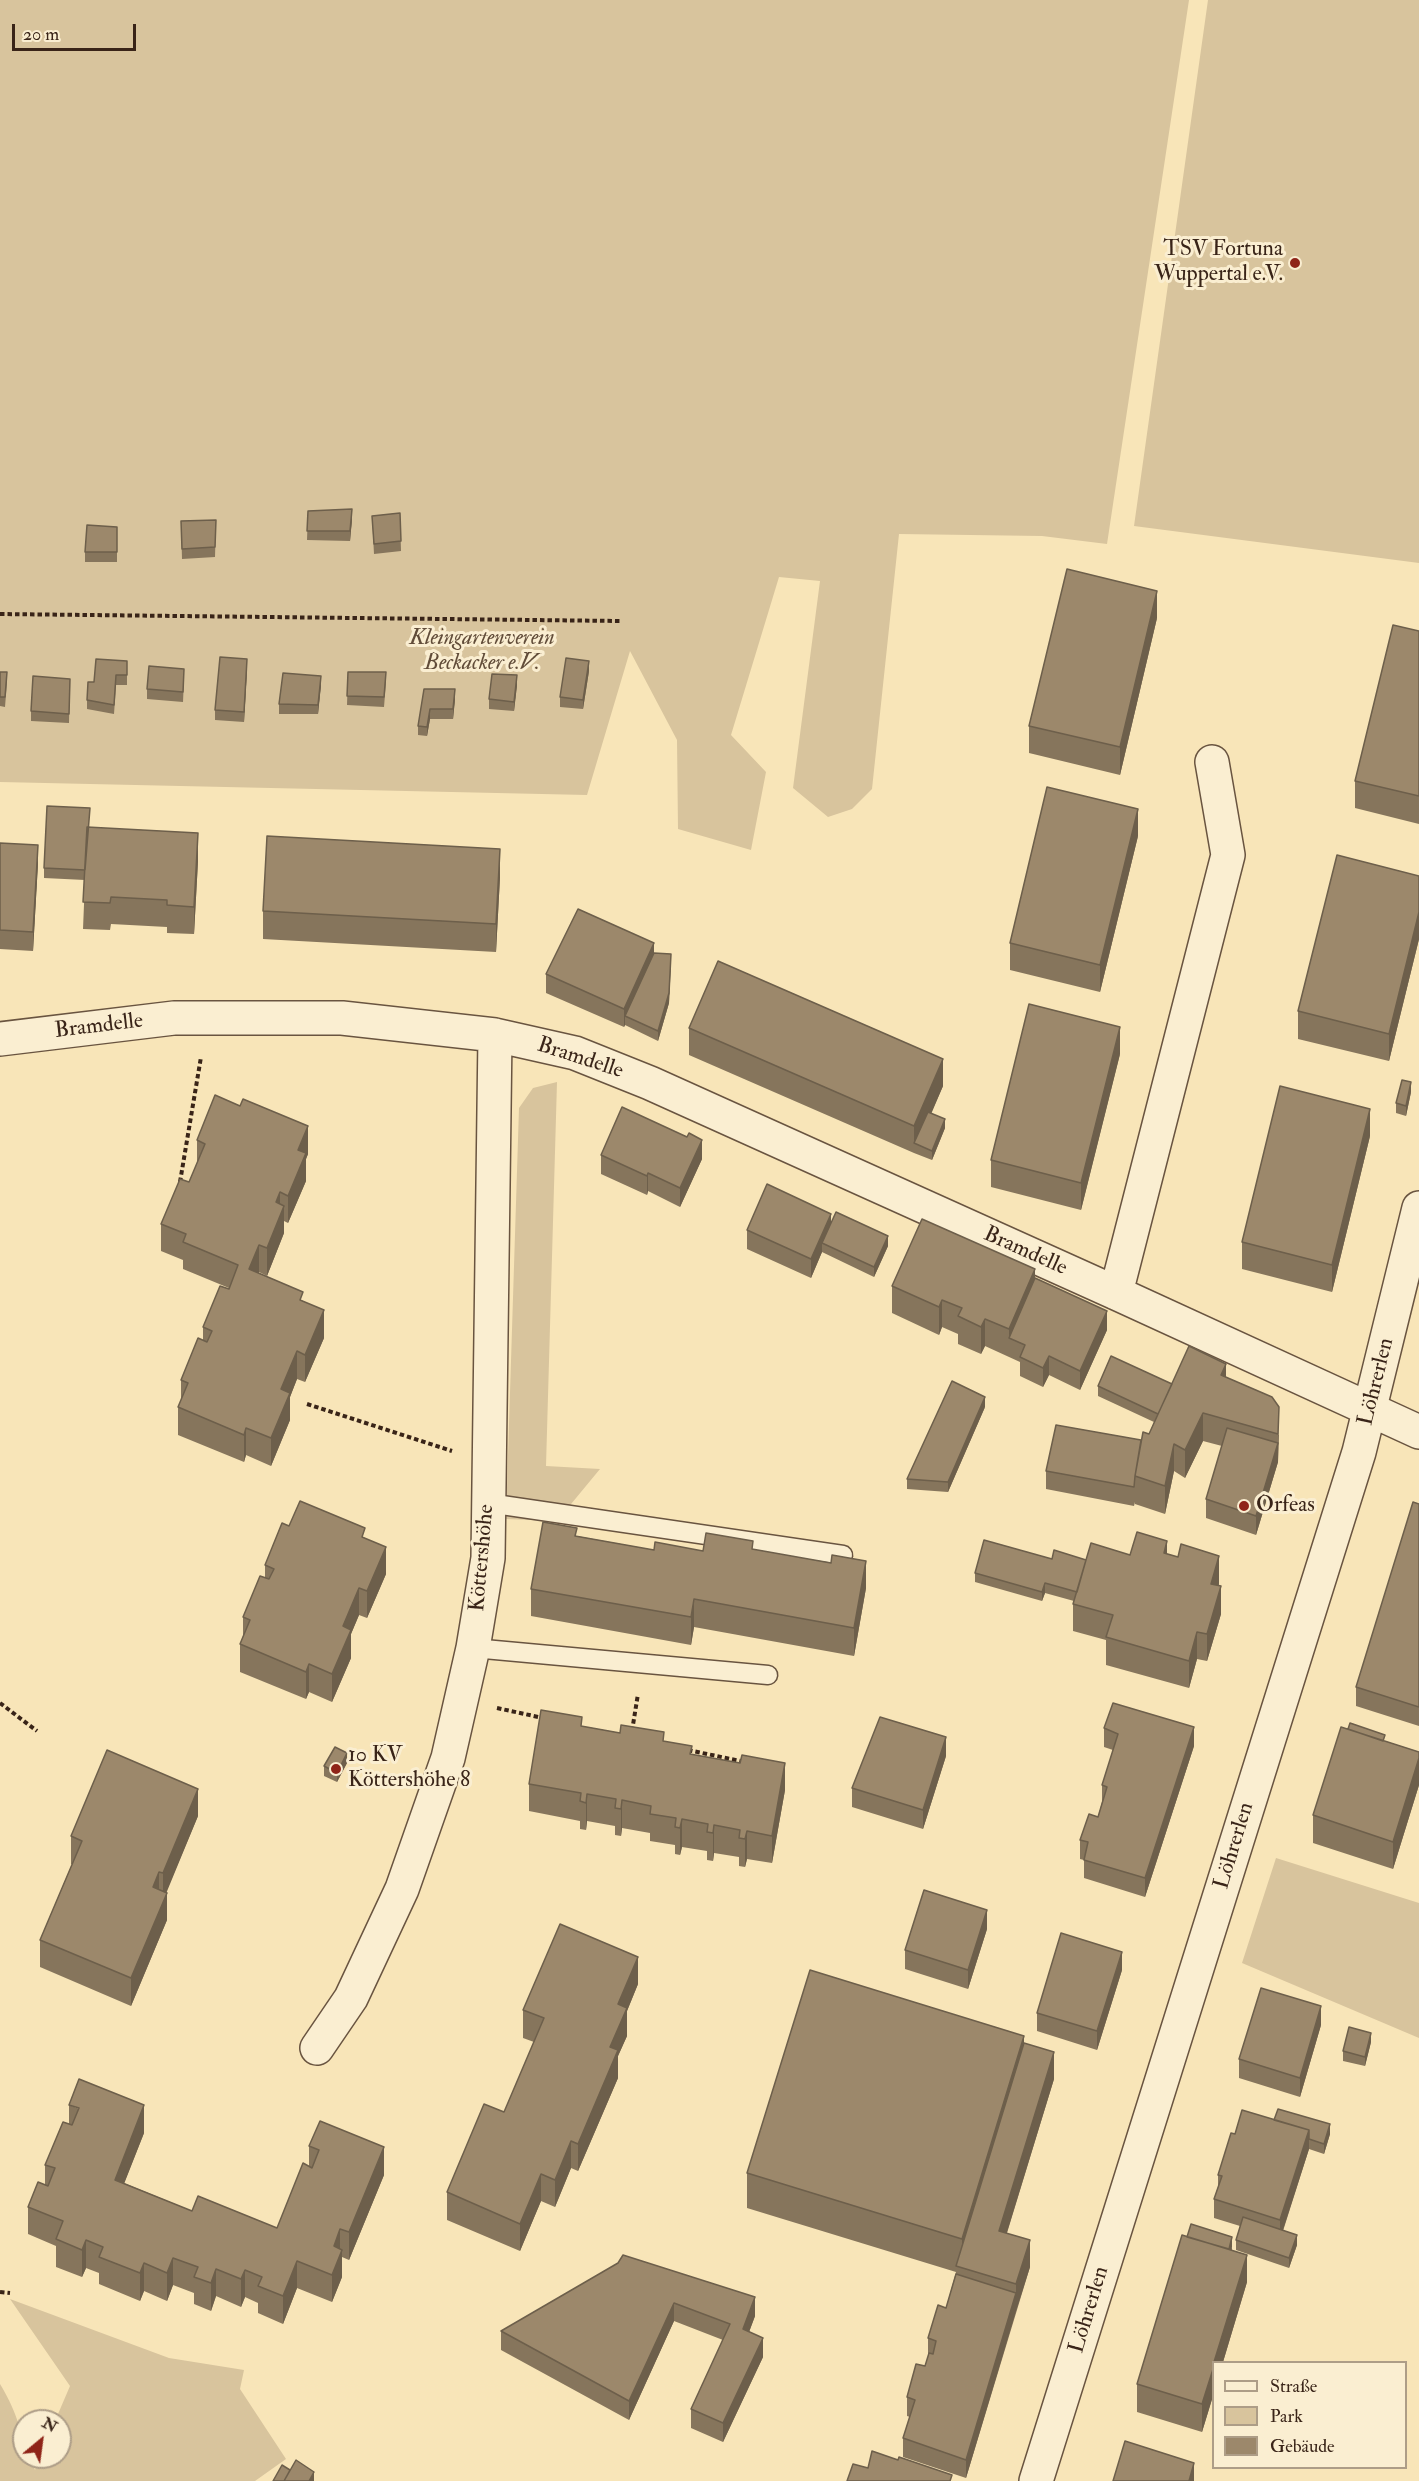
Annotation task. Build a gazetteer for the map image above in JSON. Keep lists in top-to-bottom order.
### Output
{
  "streets": {
    "street": ["Bramdelle", "Löhrerlen", "Köttershöhe"]
  },
  "crossings": [
    ["Bramdelle", "Löhrerlen"],
    ["Bramdelle", "Köttershöhe"]
  ],
  "parks": ["Kleingartenverein Beckacker e.V."],
  "places": ["TSV Fortuna Wuppertal e.V.", "Orfeas", "10 KV Köttershöhe 8"],
  "legend": ["Straße", "Park", "Gebäude"],
  "scale_bar": "20 m",
  "north": "top right"
}
